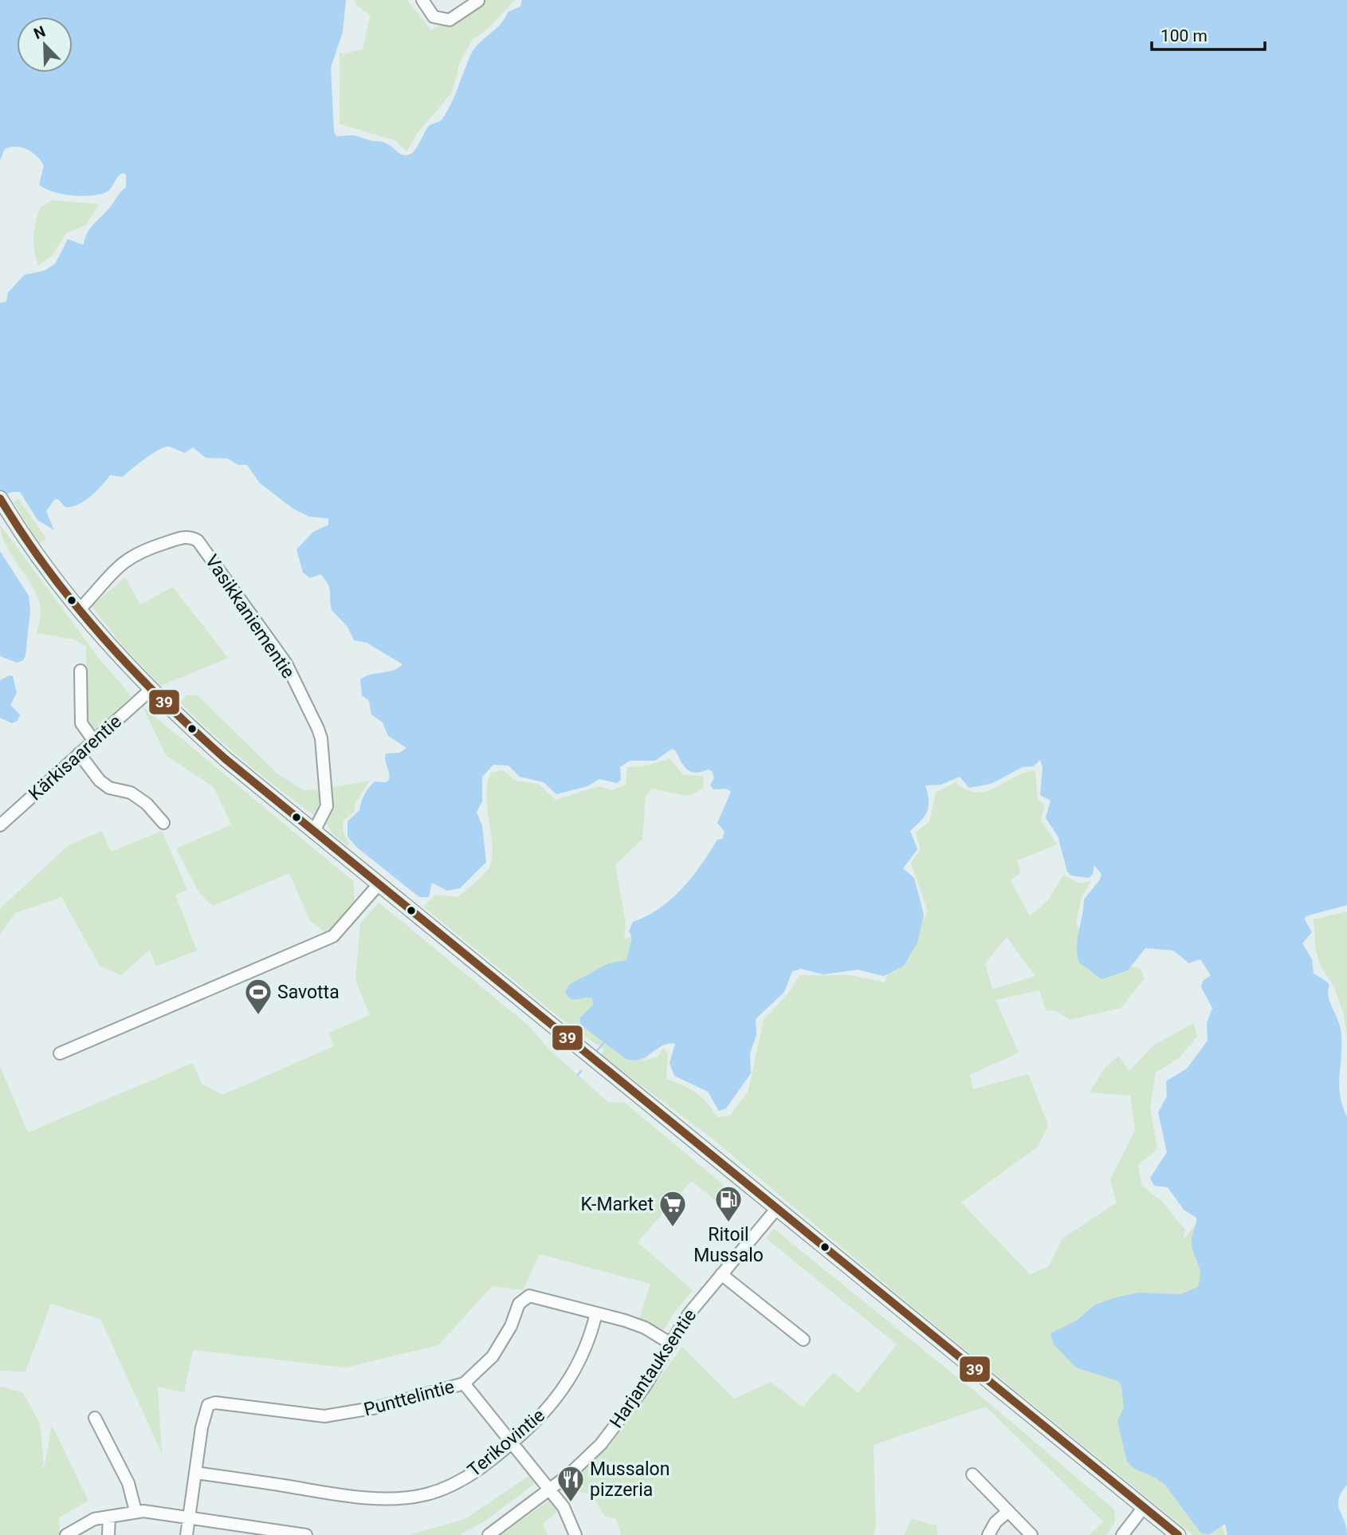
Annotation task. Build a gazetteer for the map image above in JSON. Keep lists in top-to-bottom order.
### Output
{
  "streets": {
    "street": [
      "Vasikkaniementie",
      "Kärkisaarentie",
      "Harjantauksentie",
      "Punttelintie",
      "Terikovintie"
    ]
  },
  "crossings": [
    ["Harjantauksentie", "Punttelintie"],
    ["Punttelintie", "Terikovintie"]
  ],
  "places": {
    "sports": ["Savotta"],
    "fuel station": ["Ritoil Mussalo"],
    "supermarket": ["K-Market"],
    "restaurant": ["Mussalon pizzeria"]
  },
  "lines": ["transit line 39"],
  "scale_bar": "100 m",
  "north": "top left"
}
